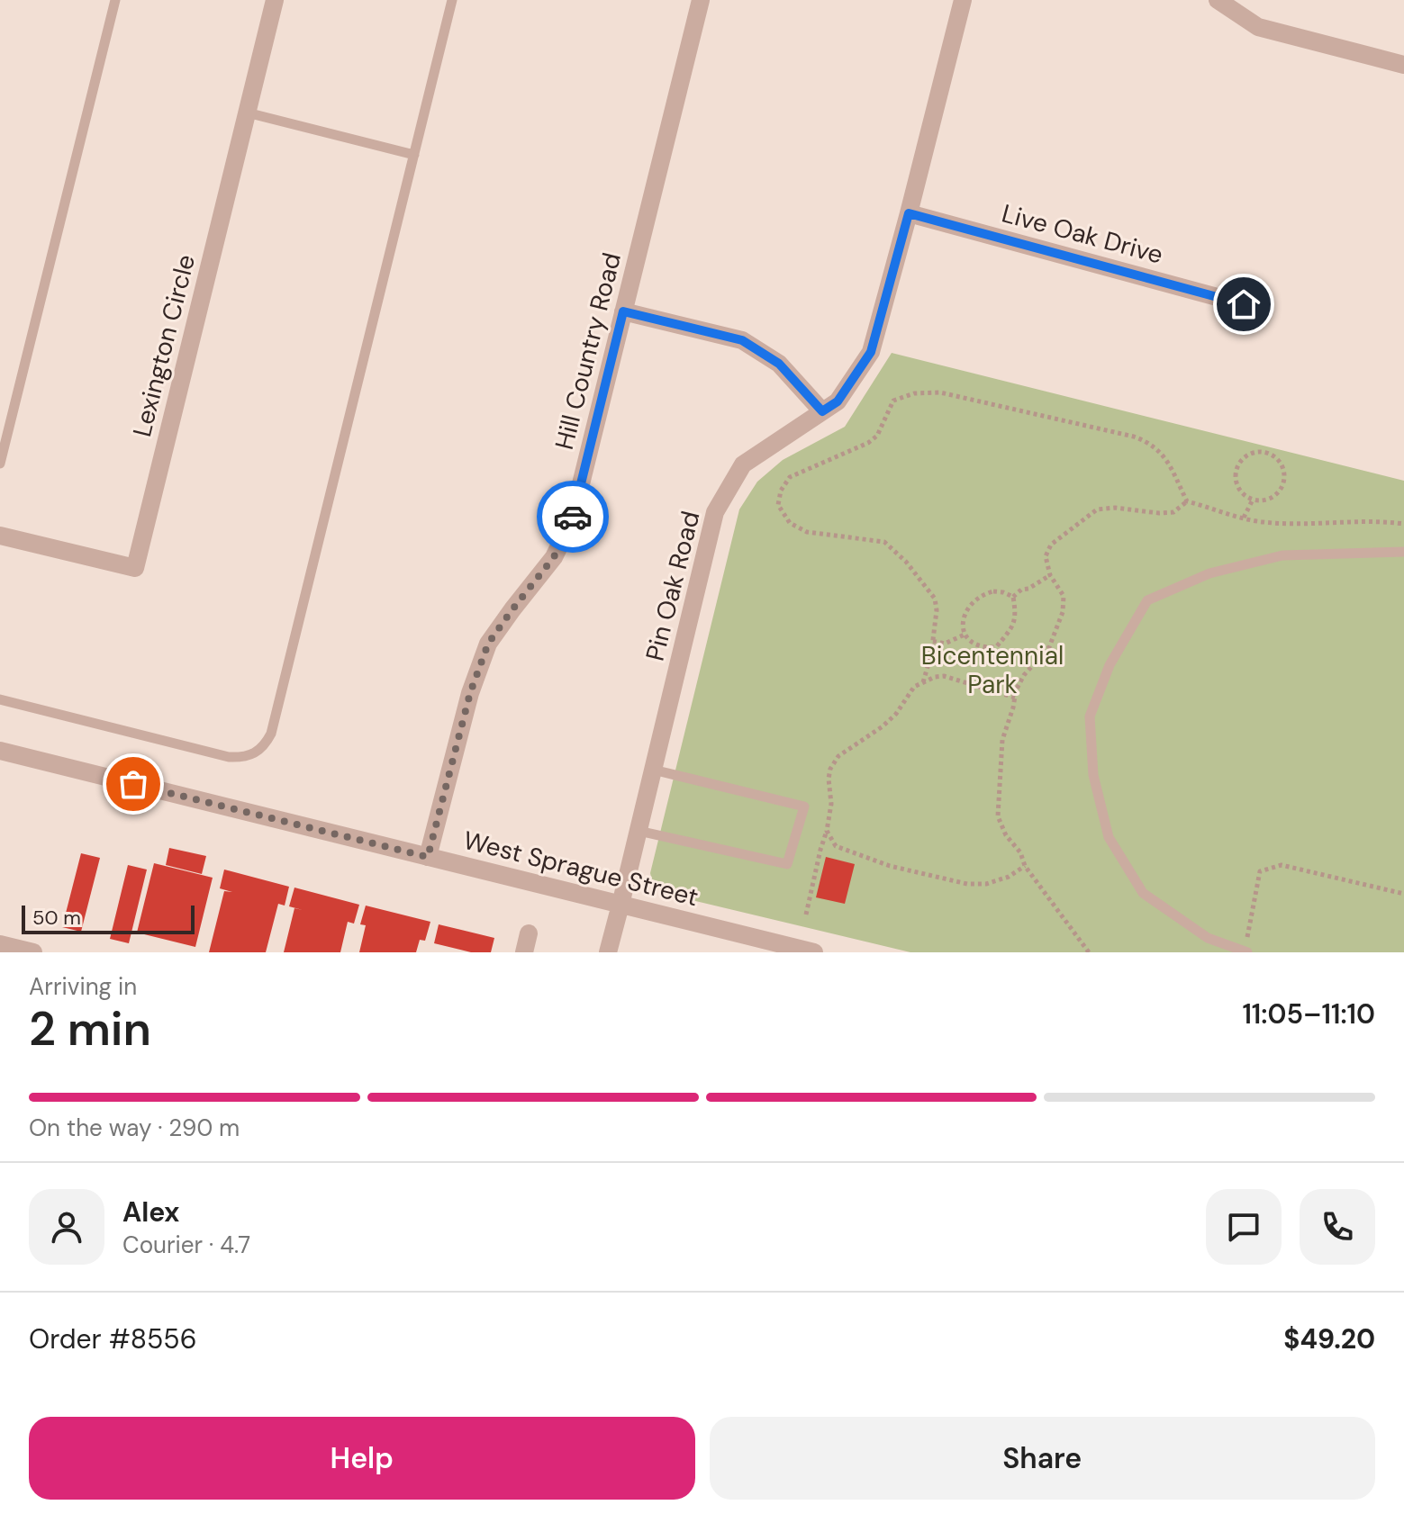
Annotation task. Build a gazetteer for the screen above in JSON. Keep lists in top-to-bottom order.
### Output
{
  "streets": {
    "street": [
      "Live Oak Drive",
      "Lexington Circle",
      "Hill Country Road",
      "Pin Oak Road",
      "West Sprague Street"
    ]
  },
  "crossings": [
    ["Live Oak Drive", "Pin Oak Road"],
    ["Hill Country Road", "West Sprague Street"],
    ["Pin Oak Road", "West Sprague Street"]
  ],
  "parks": ["Bicentennial Park"],
  "scale_bar": "50 m",
  "page": {
    "scale": "50 m",
    "heading": ["2 min", "Arriving in", "11:05–11:10"],
    "panel": [
      "Alex",
      "Courier · 4.7",
      "Order #8556",
      "$49.20"
    ],
    "bar": "On the way · 290 m",
    "buttons": ["Help", "Share"]
  }
}
